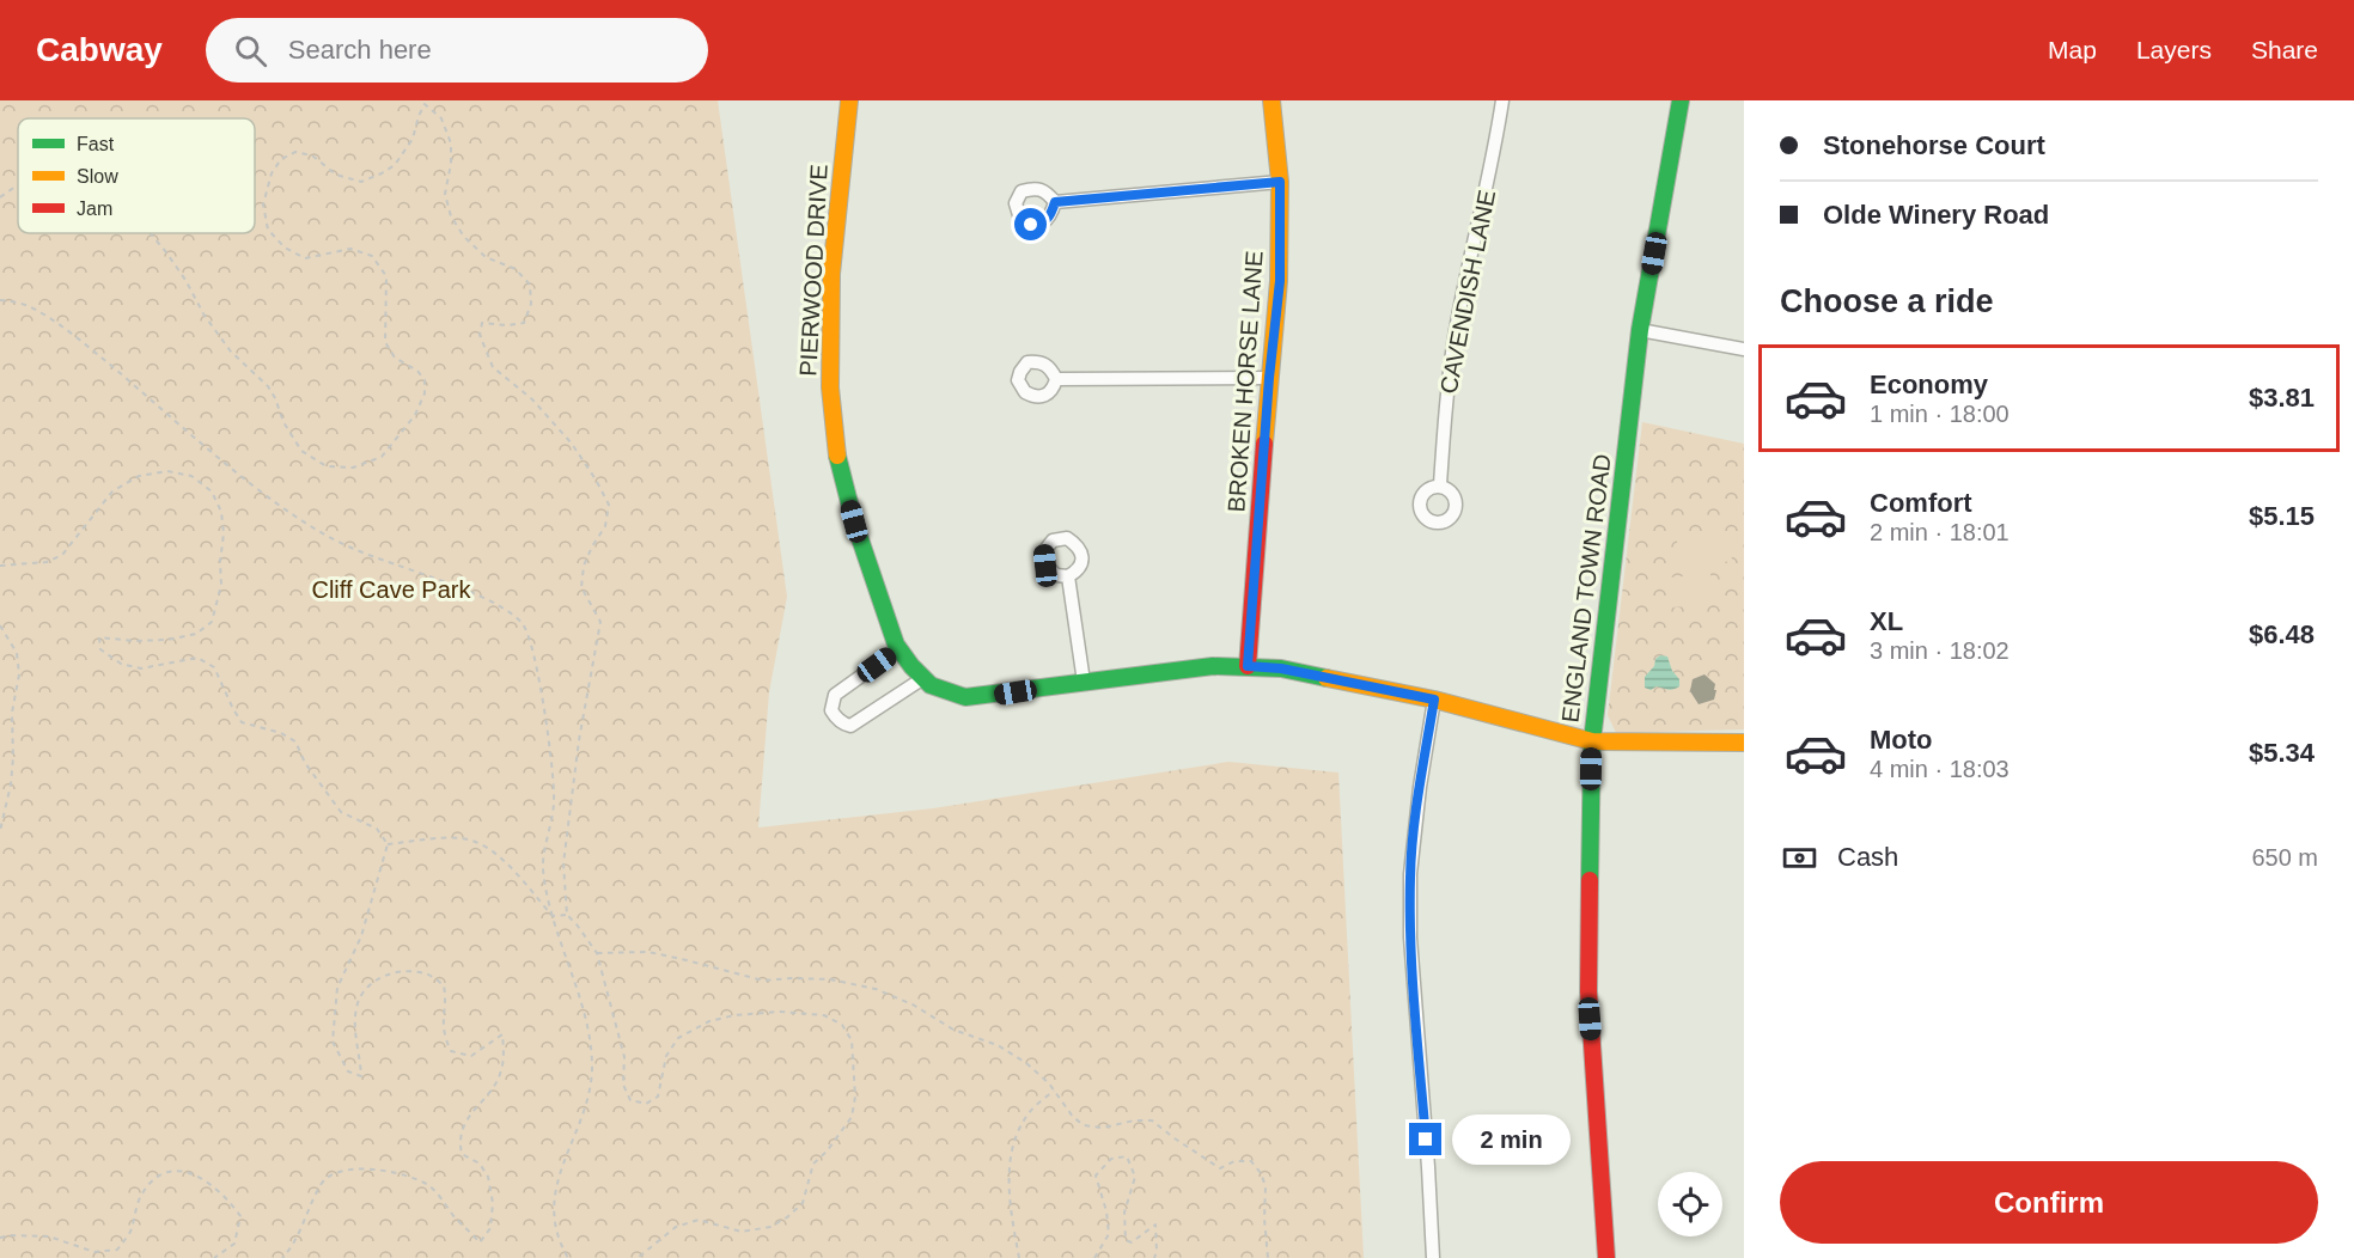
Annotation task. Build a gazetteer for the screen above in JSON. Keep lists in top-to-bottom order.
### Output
{
  "streets": {
    "street": [
      "PIERWOOD DRIVE",
      "CAVENDISH LANE",
      "BROKEN HORSE LANE",
      "ENGLAND TOWN ROAD"
    ]
  },
  "crossings": [
    ["PIERWOOD DRIVE", "BROKEN HORSE LANE"],
    ["PIERWOOD DRIVE", "ENGLAND TOWN ROAD"]
  ],
  "parks": ["Cliff Cave Park"],
  "legend": ["Fast", "Slow", "Jam"],
  "page": {
    "header": "Cabway",
    "search": "Search here",
    "nav": ["Map", "Layers", "Share"],
    "banner": ["Stonehorse Court", "Olde Winery Road"],
    "heading": "Choose a ride",
    "list": [
      {
        "name": "Economy",
        "note": "1 min · 18:00",
        "value": "$3.81"
      },
      {
        "name": "Comfort",
        "note": "2 min · 18:01",
        "value": "$5.15"
      },
      {
        "name": "XL",
        "note": "3 min · 18:02",
        "value": "$6.48"
      },
      {
        "name": "Moto",
        "note": "4 min · 18:03",
        "value": "$5.34"
      }
    ],
    "pay": ["Cash", "650 m"],
    "bubble": "2 min",
    "buttons": "Confirm"
  }
}
